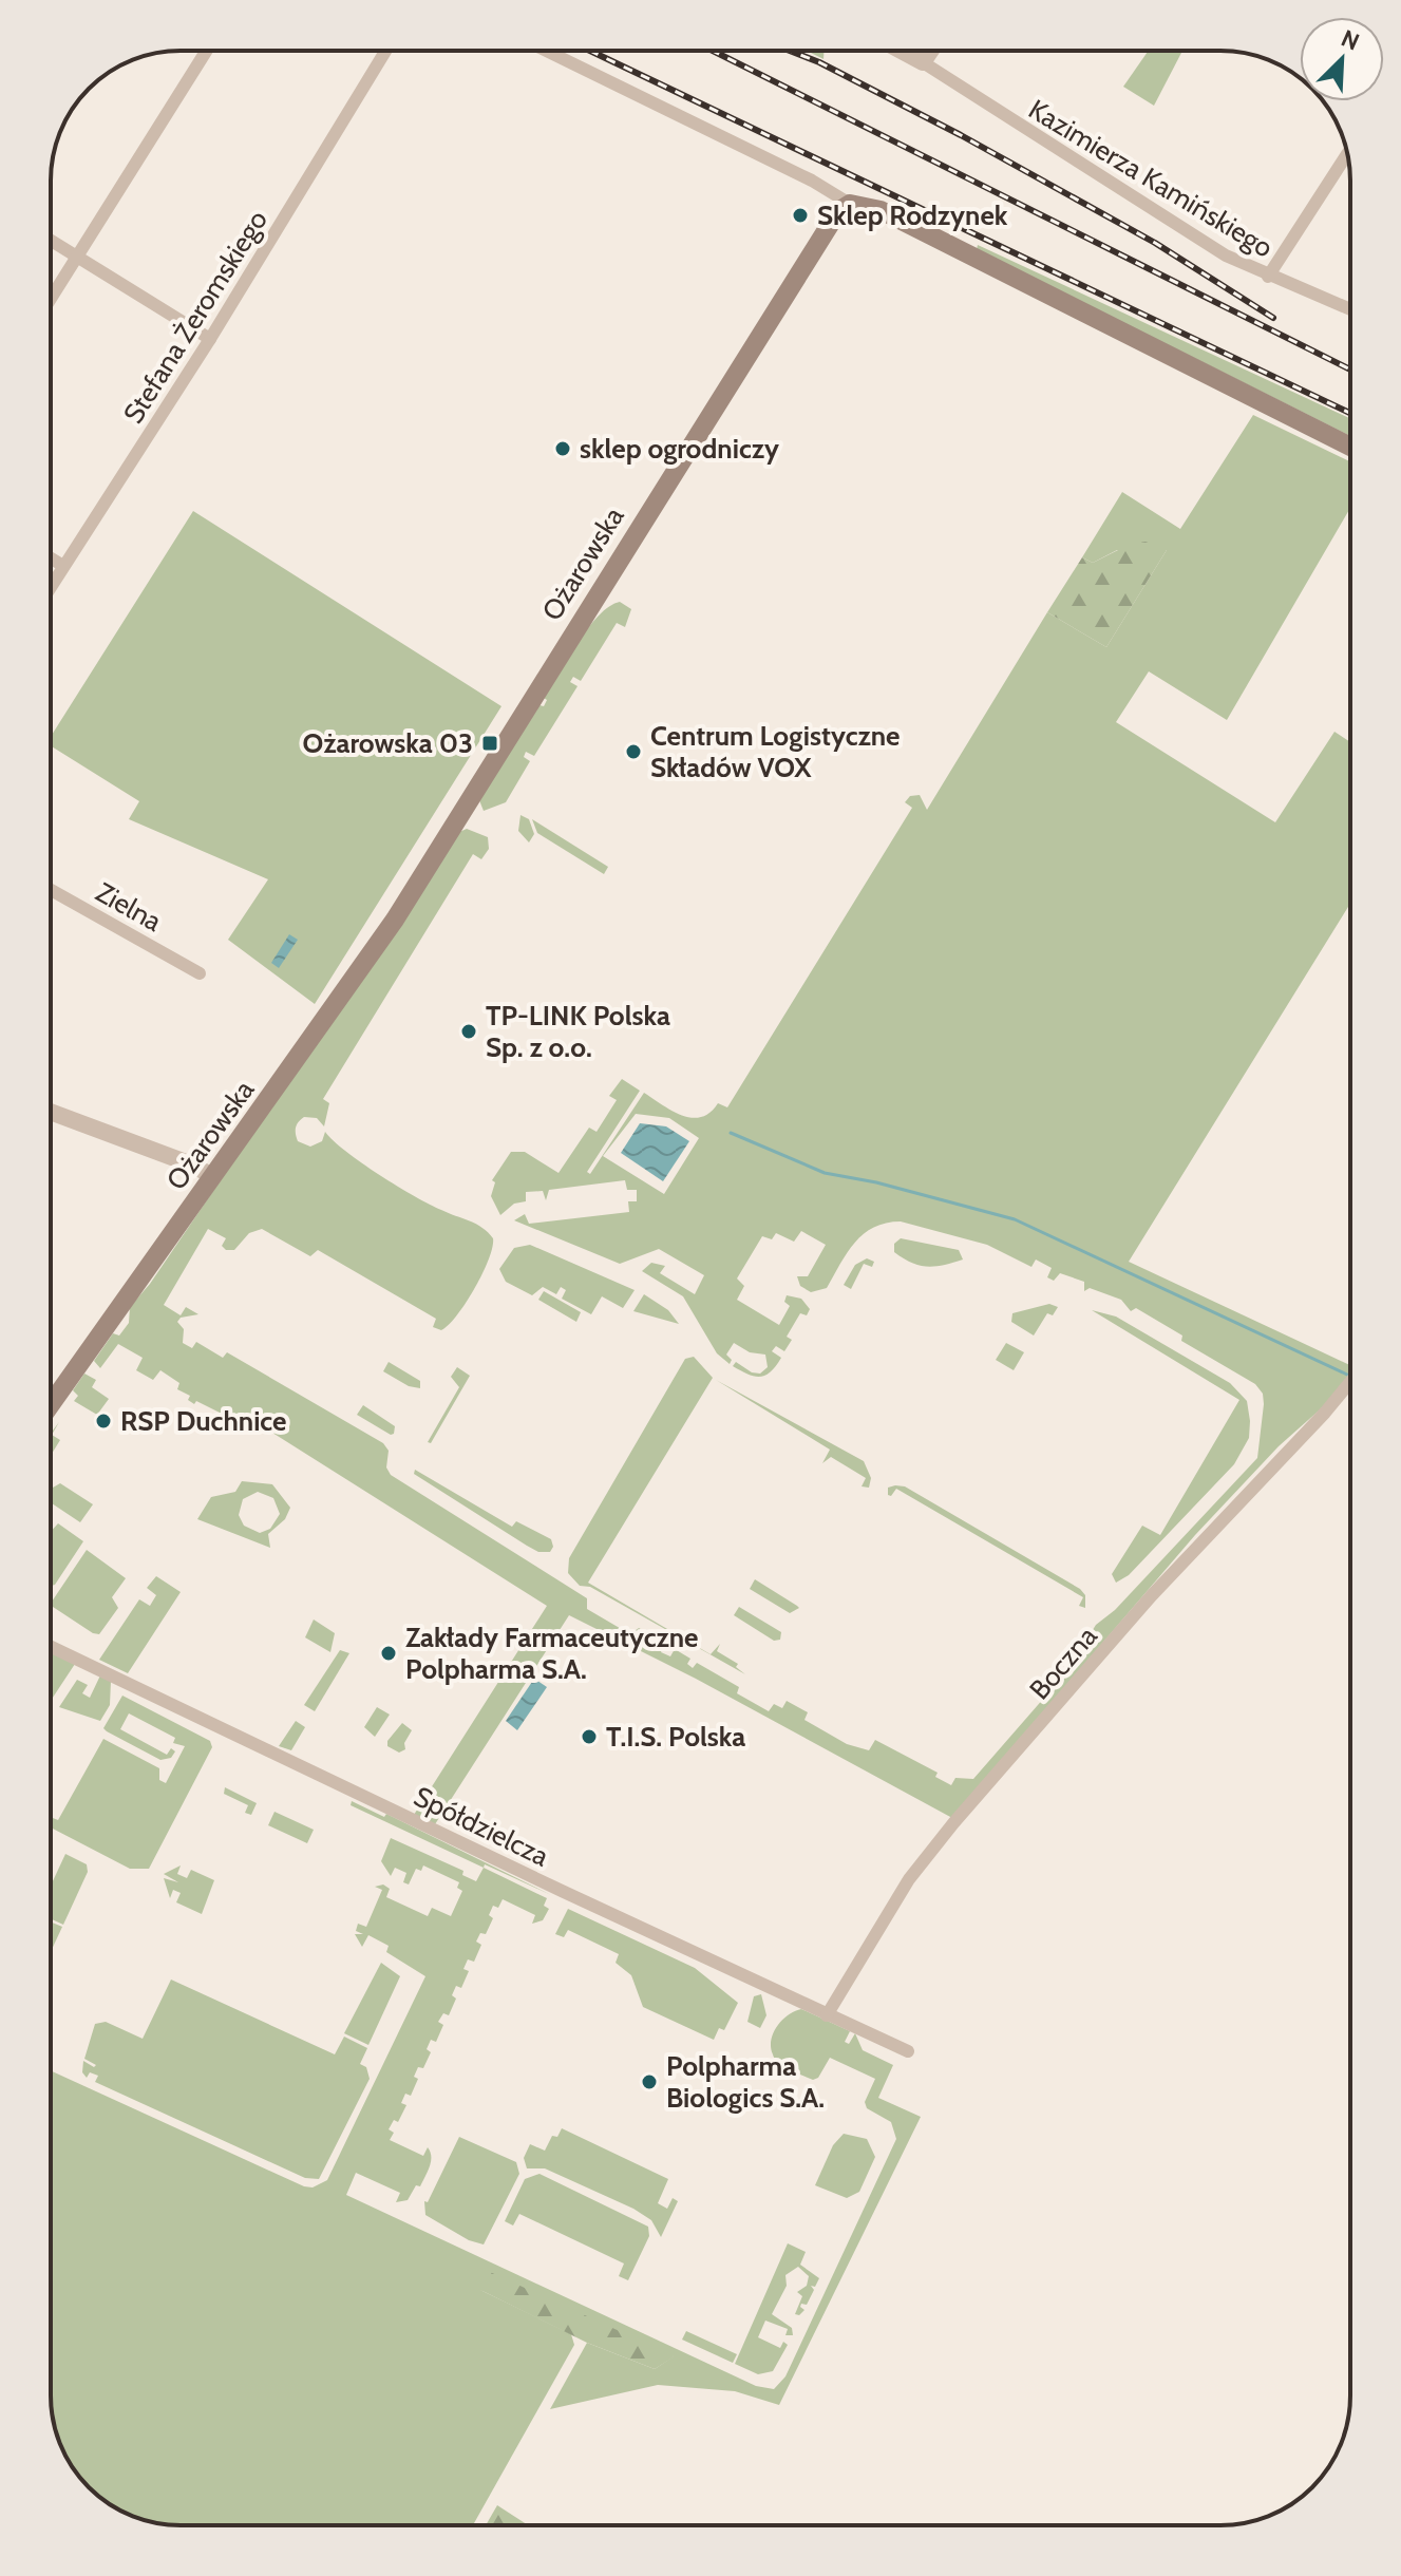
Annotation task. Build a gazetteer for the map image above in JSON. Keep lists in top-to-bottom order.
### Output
{
  "streets": {
    "main road": ["Ożarowska"],
    "street": [
      "Kazimierza Kamińskiego",
      "Stefana Żeromskiego",
      "Zielna",
      "Boczna",
      "Spółdzielcza"
    ]
  },
  "crossings": [
    ["Boczna", "Spółdzielcza"]
  ],
  "places": {
    "other": [
      "Sklep Rodzynek",
      "sklep ogrodniczy",
      "Centrum Logistyczne Składów VOX",
      "TP-LINK Polska Sp. z o.o.",
      "RSP Duchnice",
      "Zakłady Farmaceutyczne Polpharma S.A.",
      "T.I.S. Polska",
      "Polpharma Biologics S.A."
    ],
    "transit": ["Ożarowska 03"]
  },
  "north": "top right"
}
